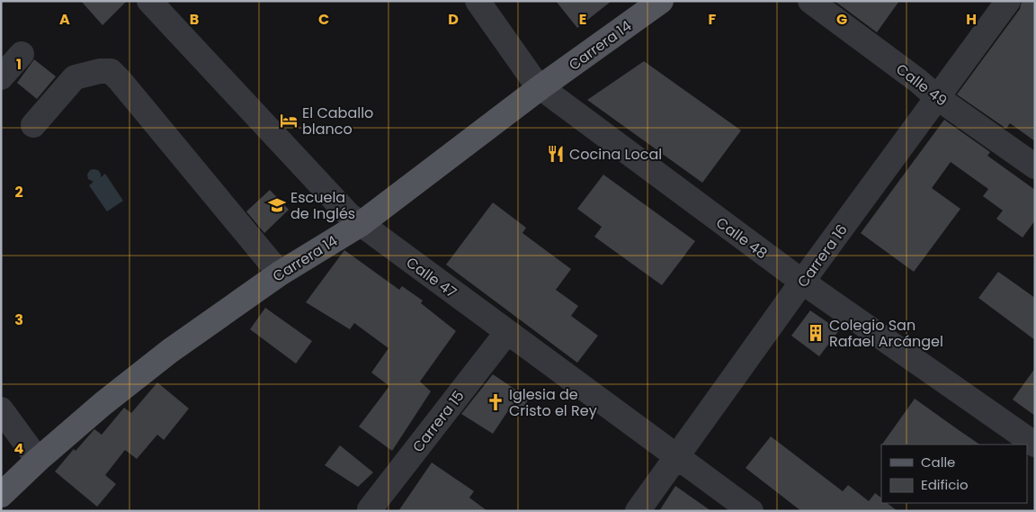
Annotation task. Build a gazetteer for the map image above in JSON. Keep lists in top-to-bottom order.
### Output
{
  "streets": {
    "main road": ["Carrera 14"],
    "street": [
      "Calle 49",
      "Calle 48",
      "Carrera 16",
      "Calle 47",
      "Carrera 15"
    ]
  },
  "crossings": [
    ["Carrera 14", "Calle 48"],
    ["Carrera 14", "Calle 47"],
    ["Calle 49", "Carrera 16"],
    ["Calle 48", "Carrera 16"],
    ["Carrera 16", "Calle 47"],
    ["Calle 47", "Carrera 15"]
  ],
  "places": {
    "hotel": ["El Caballo blanco"],
    "restaurant": ["Cocina Local"],
    "school or university": ["Escuela de Inglés"],
    "building": ["Colegio San Rafael Arcángel"],
    "church": ["Iglesia de Cristo el Rey"]
  },
  "legend": ["Calle", "Edificio"],
  "grid": {
    "columns": [
      "A",
      "B",
      "C",
      "D",
      "E",
      "F",
      "G",
      "H"
    ],
    "rows": [
      "1",
      "2",
      "3",
      "4"
    ]
  }
}
